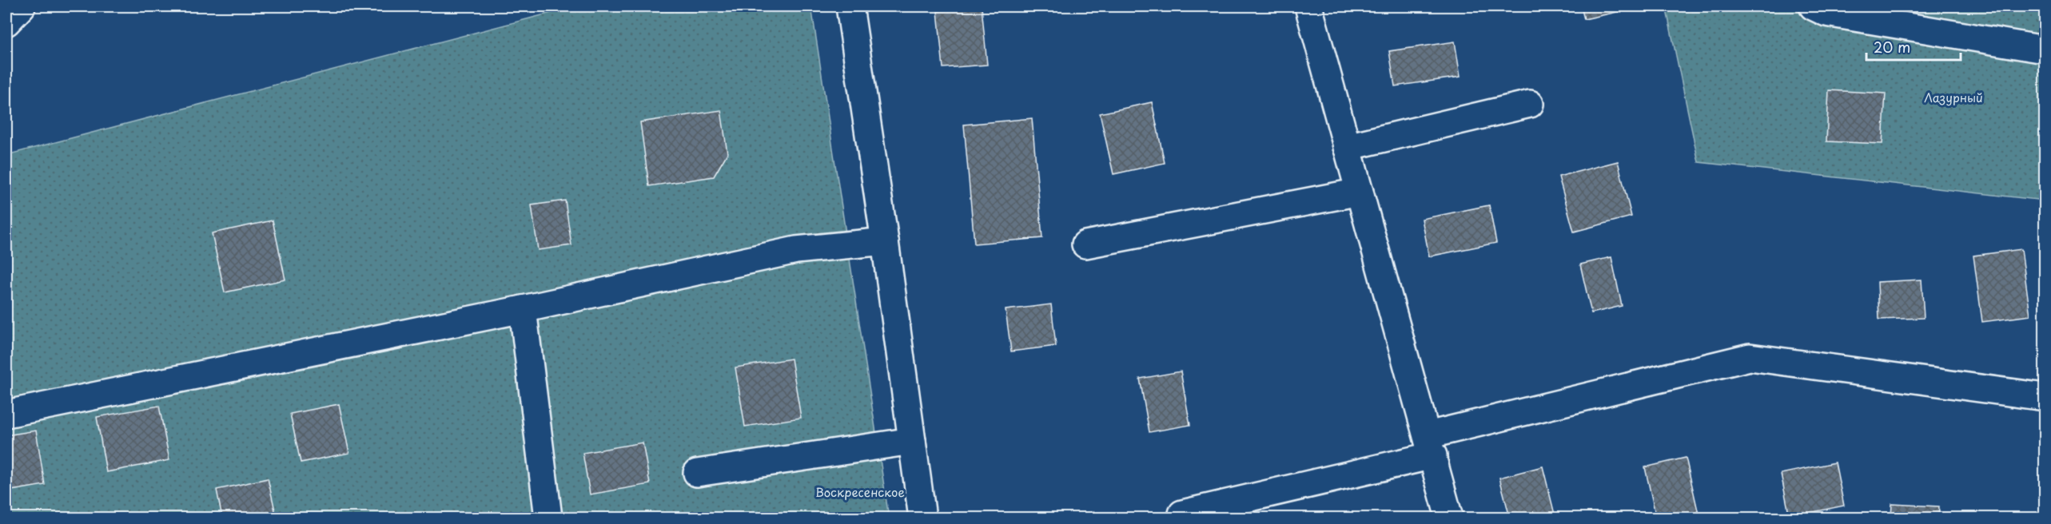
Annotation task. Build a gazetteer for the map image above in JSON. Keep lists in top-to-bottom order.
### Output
{
  "parks": ["Лазурный", "Воскресенское"],
  "scale_bar": "20 m"
}
